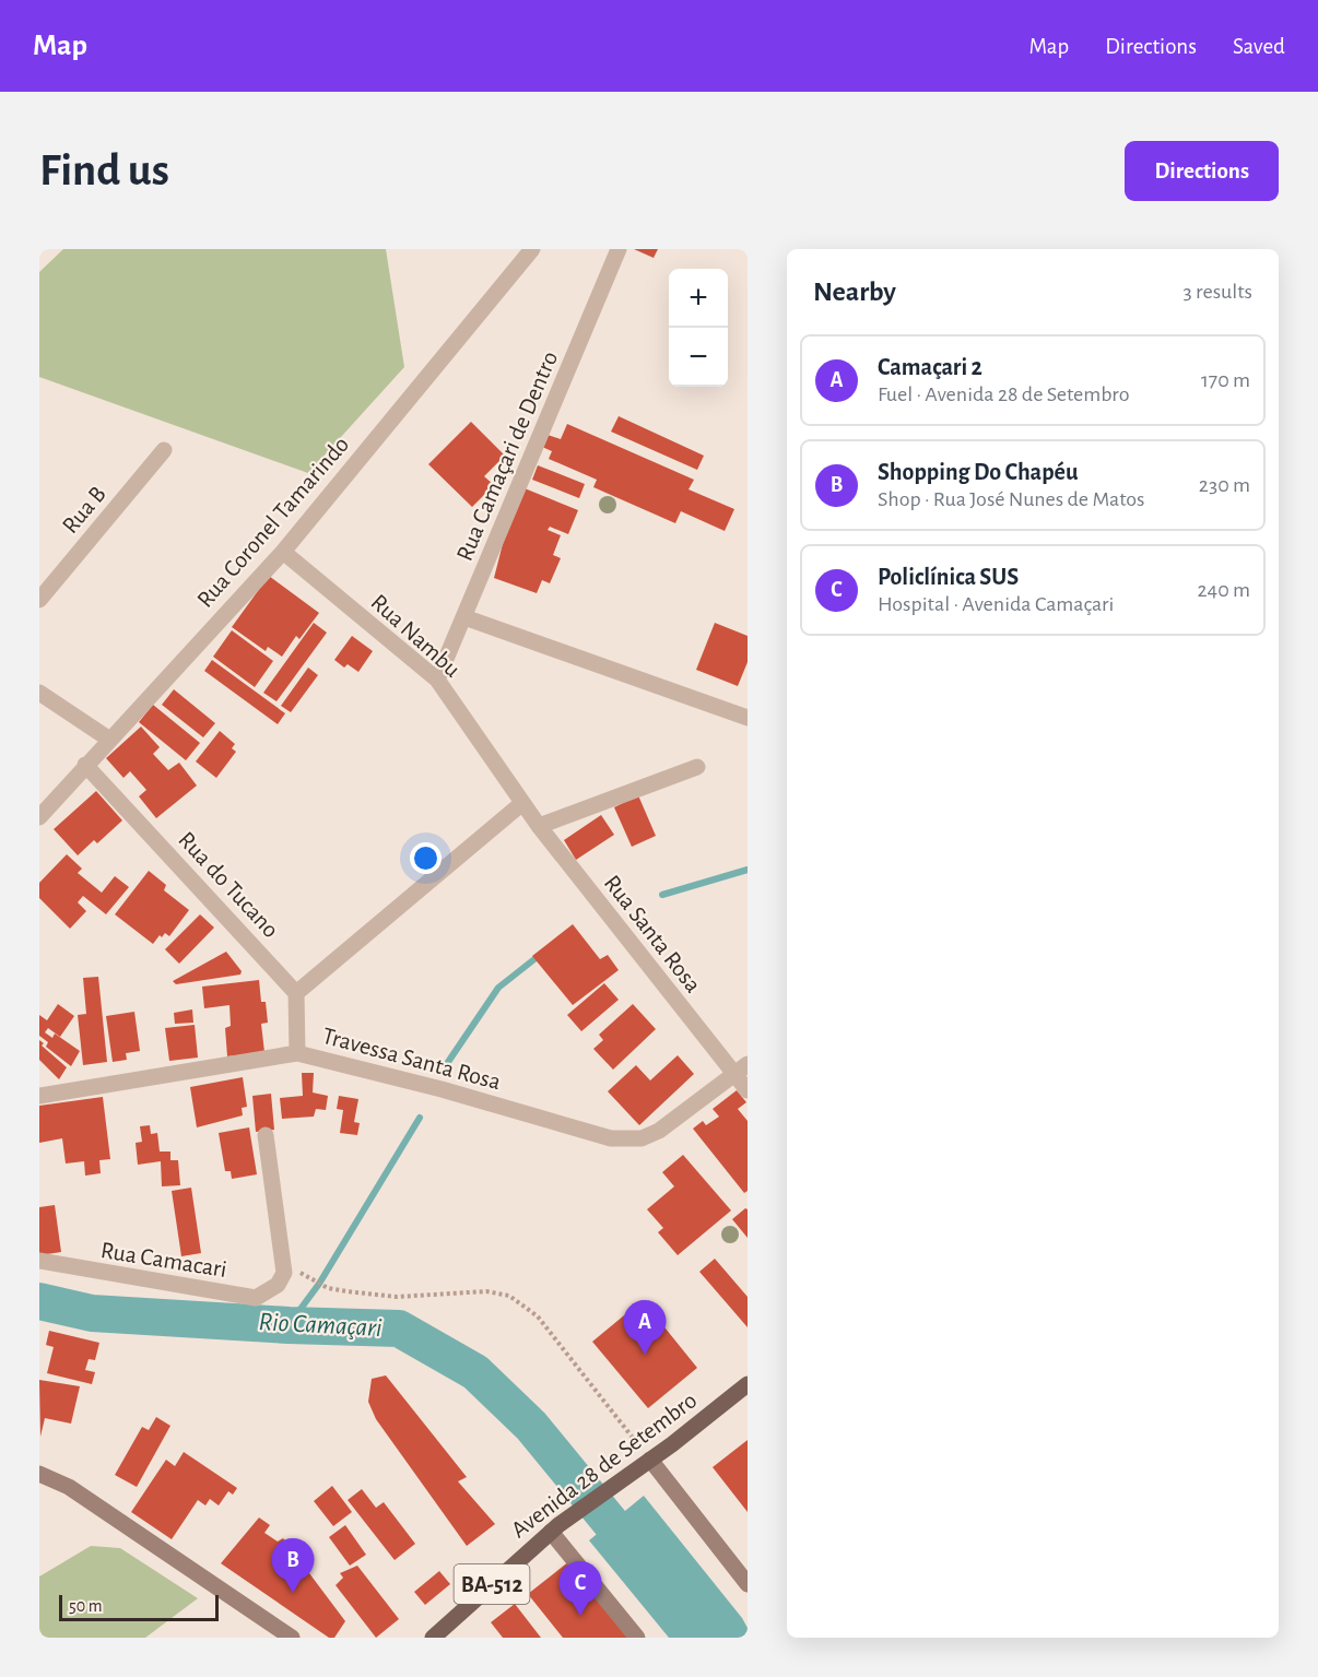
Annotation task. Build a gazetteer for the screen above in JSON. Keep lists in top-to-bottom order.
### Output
{
  "streets": {
    "main road": ["Avenida 28 de Setembro", "BA-512"],
    "street": [
      "Rua Camaçari de Dentro",
      "Rua B",
      "Rua Coronel Tamarindo",
      "Rua Nambu",
      "Rua do Tucano",
      "Rua Santa Rosa",
      "Travessa Santa Rosa",
      "Rua Camacari"
    ]
  },
  "crossings": [
    ["Rua Camaçari de Dentro", "Rua Nambu"],
    ["Rua Coronel Tamarindo", "Rua Nambu"],
    ["Rua Coronel Tamarindo", "Rua do Tucano"],
    ["Rua Nambu", "Rua Santa Rosa"],
    ["Rua Santa Rosa", "Travessa Santa Rosa"]
  ],
  "water": ["Rio Camaçari"],
  "scale_bar": "50 m",
  "page": {
    "header": "Map",
    "nav": ["Map", "Directions", "Saved"],
    "buttons": "Directions",
    "title": "Find us",
    "heading": ["Nearby", "3 results"],
    "map_buttons": ["+", "−"],
    "list": [
      {
        "mark": "A",
        "name": "Camaçari 2",
        "note": "Fuel · Avenida 28 de Setembro",
        "value": "170 m"
      },
      {
        "mark": "B",
        "name": "Shopping Do Chapéu",
        "note": "Shop · Rua José Nunes de Matos",
        "value": "230 m"
      },
      {
        "mark": "C",
        "name": "Policlínica SUS",
        "note": "Hospital · Avenida Camaçari",
        "value": "240 m"
      }
    ],
    "pins": ["A", "B", "C"],
    "scale": "50 m"
  }
}
